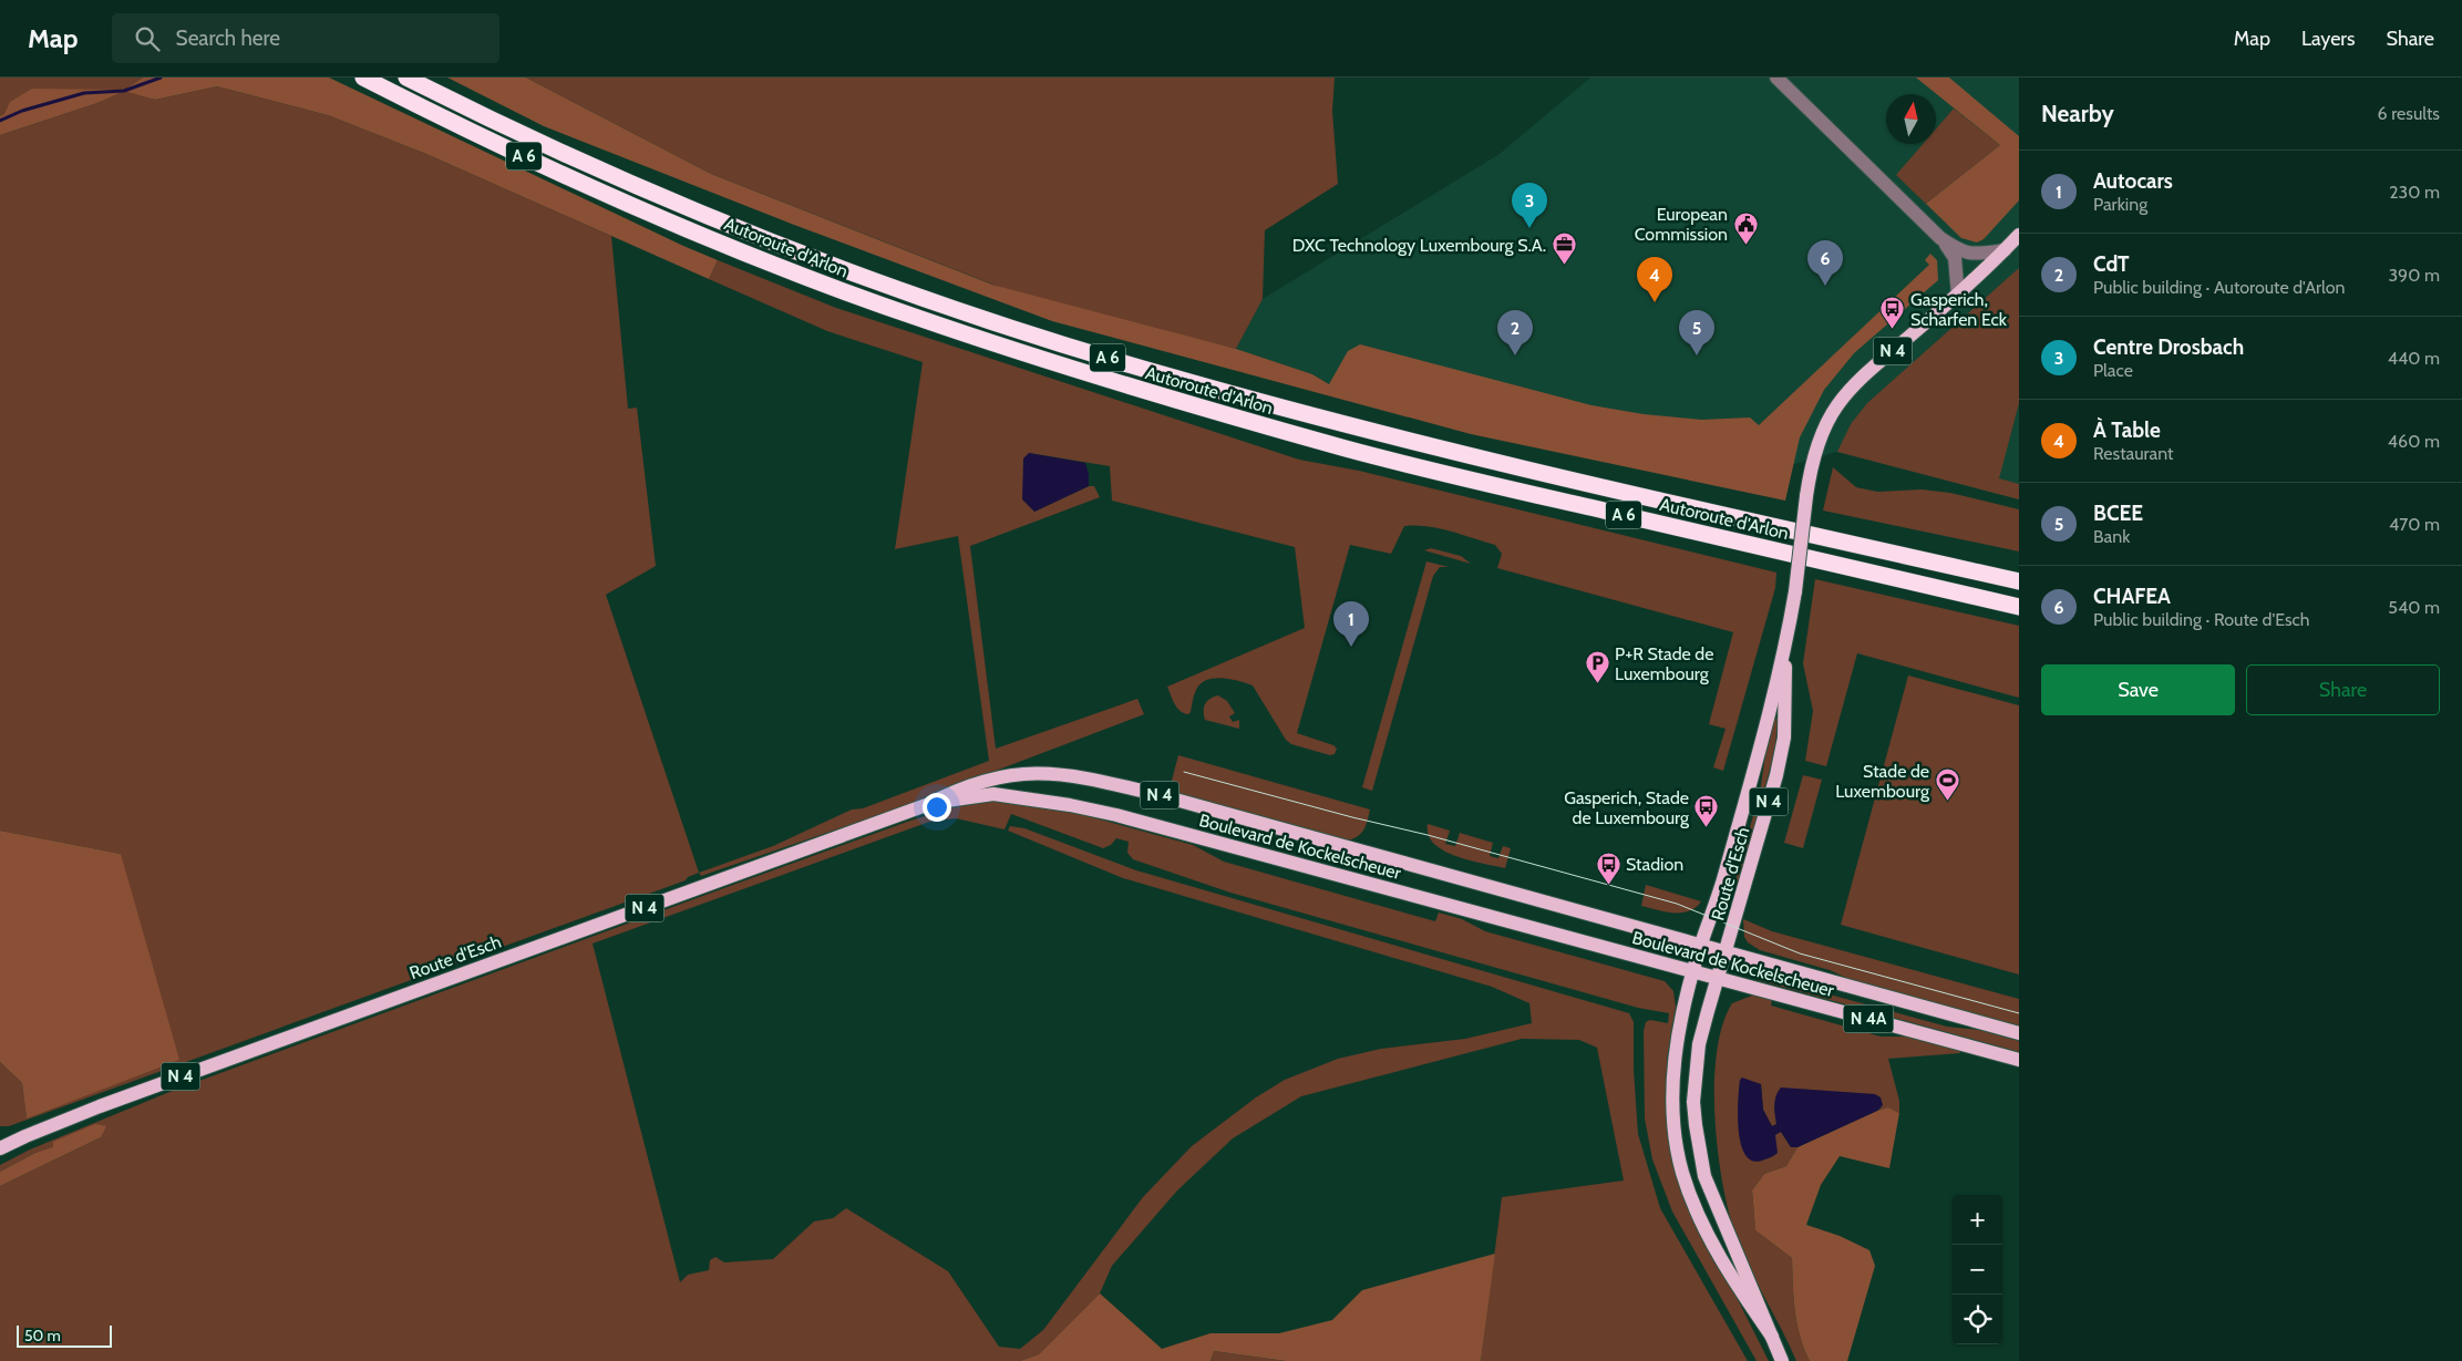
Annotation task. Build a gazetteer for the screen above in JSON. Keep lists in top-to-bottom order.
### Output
{
  "streets": {
    "highway": ["A 6", "Autoroute d'Arlon"],
    "main road": [
      "N 4",
      "Boulevard de Kockelscheuer",
      "Route d'Esch",
      "N 4A"
    ]
  },
  "crossings": [
    ["Boulevard de Kockelscheuer", "Route d'Esch"]
  ],
  "places": {
    "public building": ["European Commission"],
    "office": ["DXC Technology Luxembourg S.A."],
    "bus stop": ["Gasperich, Scharfen Eck", "Gasperich, Stade de Luxembourg", "Stadion"],
    "parking": ["P+R Stade de Luxembourg"],
    "sports": ["Stade de Luxembourg"]
  },
  "scale_bar": "50 m",
  "north": "top",
  "page": {
    "header": "Map",
    "search": "Search here",
    "nav": ["Map", "Layers", "Share"],
    "heading": ["Nearby", "6 results"],
    "list": [
      {
        "mark": "1",
        "name": "Autocars",
        "note": "Parking",
        "value": "230 m"
      },
      {
        "mark": "2",
        "name": "CdT",
        "note": "Public building · Autoroute d'Arlon",
        "value": "390 m"
      },
      {
        "mark": "3",
        "name": "Centre Drosbach",
        "note": "Place",
        "value": "440 m"
      },
      {
        "mark": "4",
        "name": "À Table",
        "note": "Restaurant",
        "value": "460 m"
      },
      {
        "mark": "5",
        "name": "BCEE",
        "note": "Bank",
        "value": "470 m"
      },
      {
        "mark": "6",
        "name": "CHAFEA",
        "note": "Public building · Route d'Esch",
        "value": "540 m"
      }
    ],
    "pins": [
      "3",
      "6",
      "4",
      "2",
      "5",
      "1"
    ],
    "buttons": ["Save", "Share"],
    "map_buttons": ["+", "−"],
    "scale": "50 m"
  }
}
